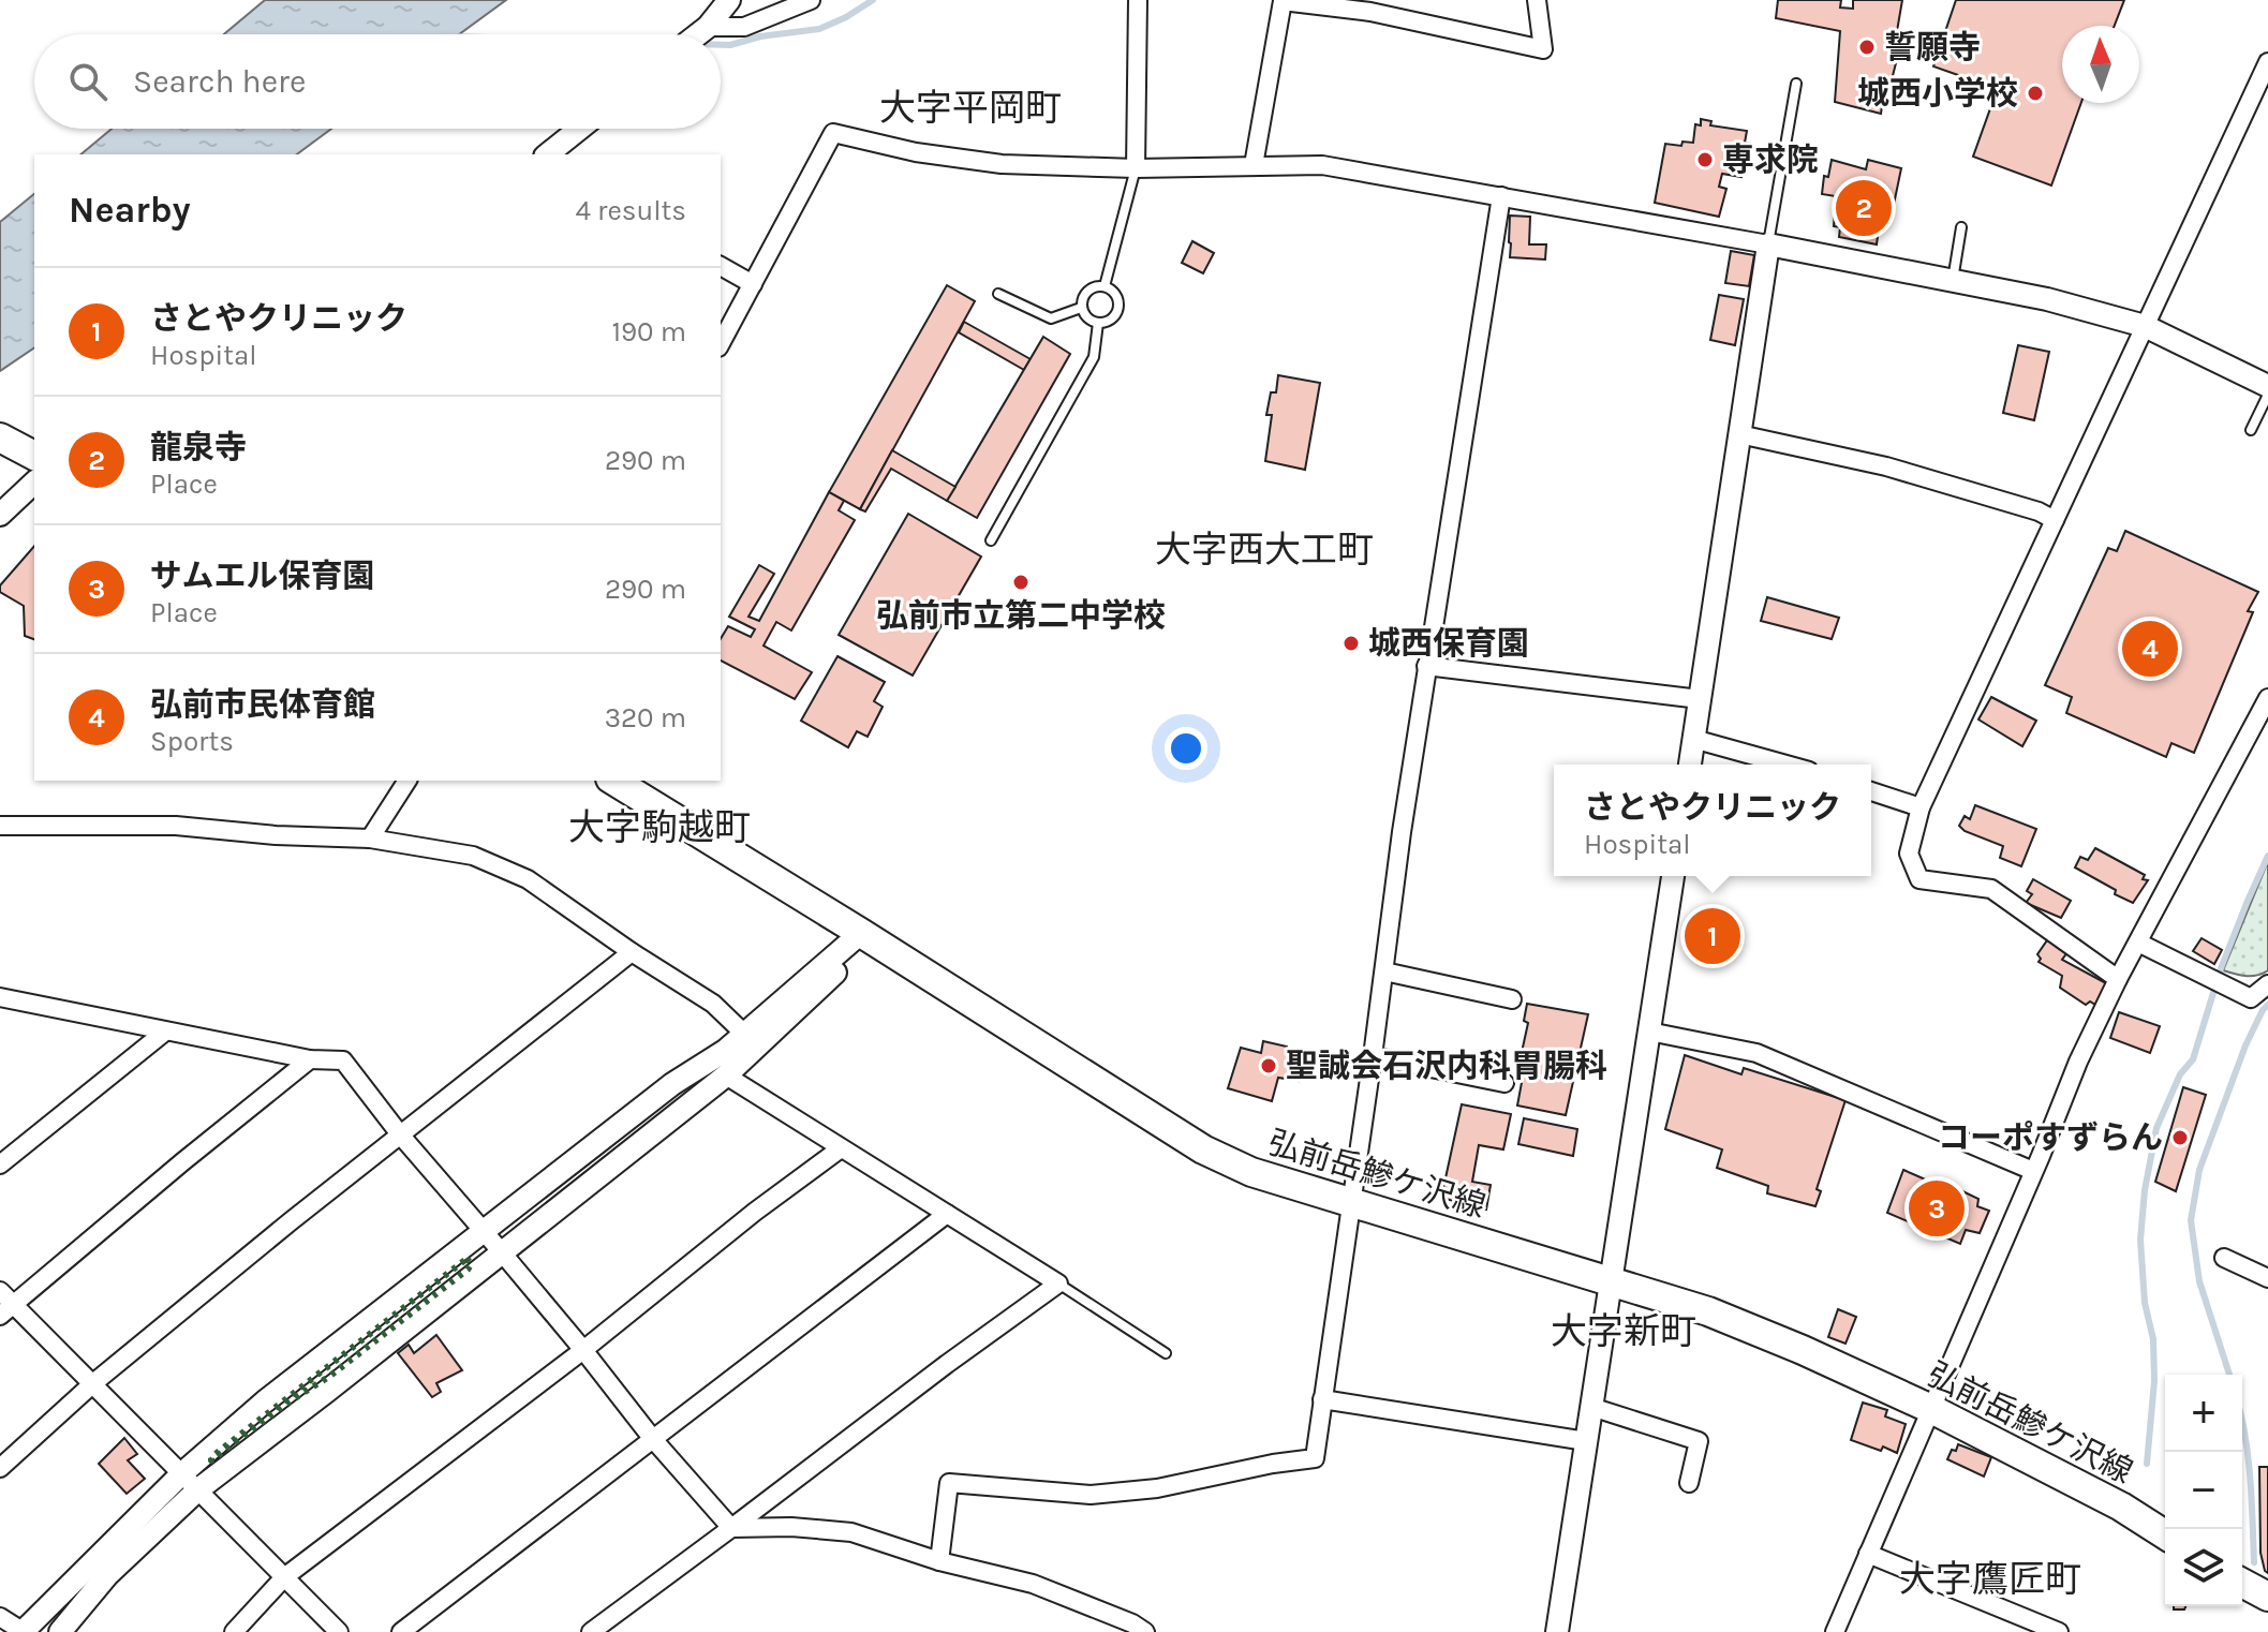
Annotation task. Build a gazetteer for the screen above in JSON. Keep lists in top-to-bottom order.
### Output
{
  "streets": {
    "main road": ["弘前岳鰺ケ沢線"]
  },
  "districts": [
    "大字平岡町",
    "大字西大工町",
    "大字駒越町",
    "大字新町",
    "大字鷹匠町"
  ],
  "places": [
    "誓願寺",
    "城西小学校",
    "専求院",
    "弘前市立第二中学校",
    "城西保育園",
    "聖誠会石沢内科胃腸科",
    "コーポすずらん"
  ],
  "north": "top",
  "page": {
    "search": "Search here",
    "heading": ["Nearby", "4 results"],
    "pins": [
      "2",
      "4",
      "1",
      "3"
    ],
    "list": [
      {
        "mark": "1",
        "name": "さとやクリニック",
        "note": "Hospital",
        "value": "190 m"
      },
      {
        "mark": "2",
        "name": "龍泉寺",
        "note": "Place",
        "value": "290 m"
      },
      {
        "mark": "3",
        "name": "サムエル保育園",
        "note": "Place",
        "value": "290 m"
      },
      {
        "mark": "4",
        "name": "弘前市民体育館",
        "note": "Sports",
        "value": "320 m"
      }
    ],
    "popup": ["さとやクリニック", "Hospital"],
    "map_buttons": ["+", "−"]
  }
}
